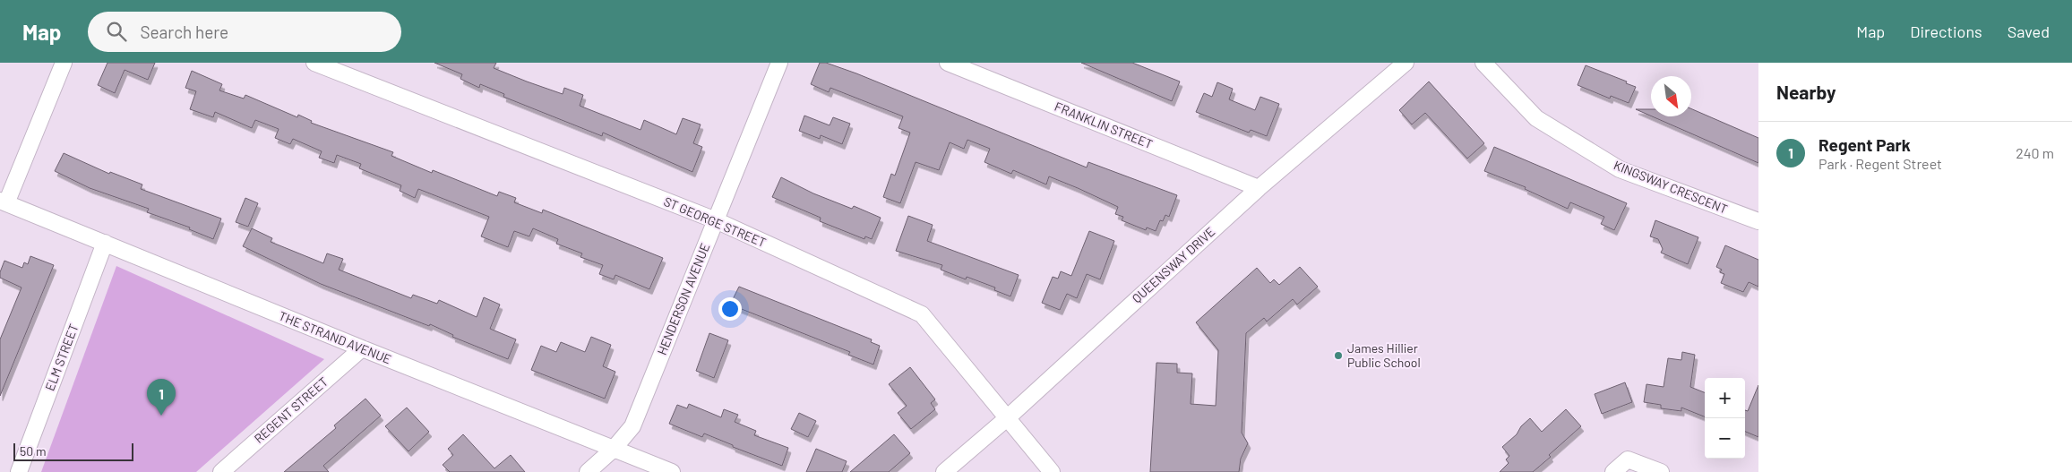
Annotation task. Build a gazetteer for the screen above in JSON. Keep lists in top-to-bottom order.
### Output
{
  "streets": {
    "street": [
      "FRANKLIN STREET",
      "KINGSWAY CRESCENT",
      "ST GEORGE STREET",
      "QUEENSWAY DRIVE",
      "HENDERSON AVENUE",
      "THE STRAND AVENUE",
      "ELM STREET",
      "REGENT STREET"
    ]
  },
  "crossings": [
    ["FRANKLIN STREET", "QUEENSWAY DRIVE"],
    ["ST GEORGE STREET", "QUEENSWAY DRIVE"],
    ["ST GEORGE STREET", "HENDERSON AVENUE"],
    ["HENDERSON AVENUE", "THE STRAND AVENUE"],
    ["THE STRAND AVENUE", "ELM STREET"],
    ["THE STRAND AVENUE", "REGENT STREET"]
  ],
  "places": ["James Hillier Public School"],
  "scale_bar": "50 m",
  "north": "bottom right",
  "page": {
    "header": "Map",
    "search": "Search here",
    "nav": ["Map", "Directions", "Saved"],
    "heading": "Nearby",
    "list": [
      {
        "mark": "1",
        "name": "Regent Park",
        "note": "Park · Regent Street",
        "value": "240 m"
      }
    ],
    "map_buttons": ["+", "−"],
    "pins": "1",
    "scale": "50 m"
  }
}
